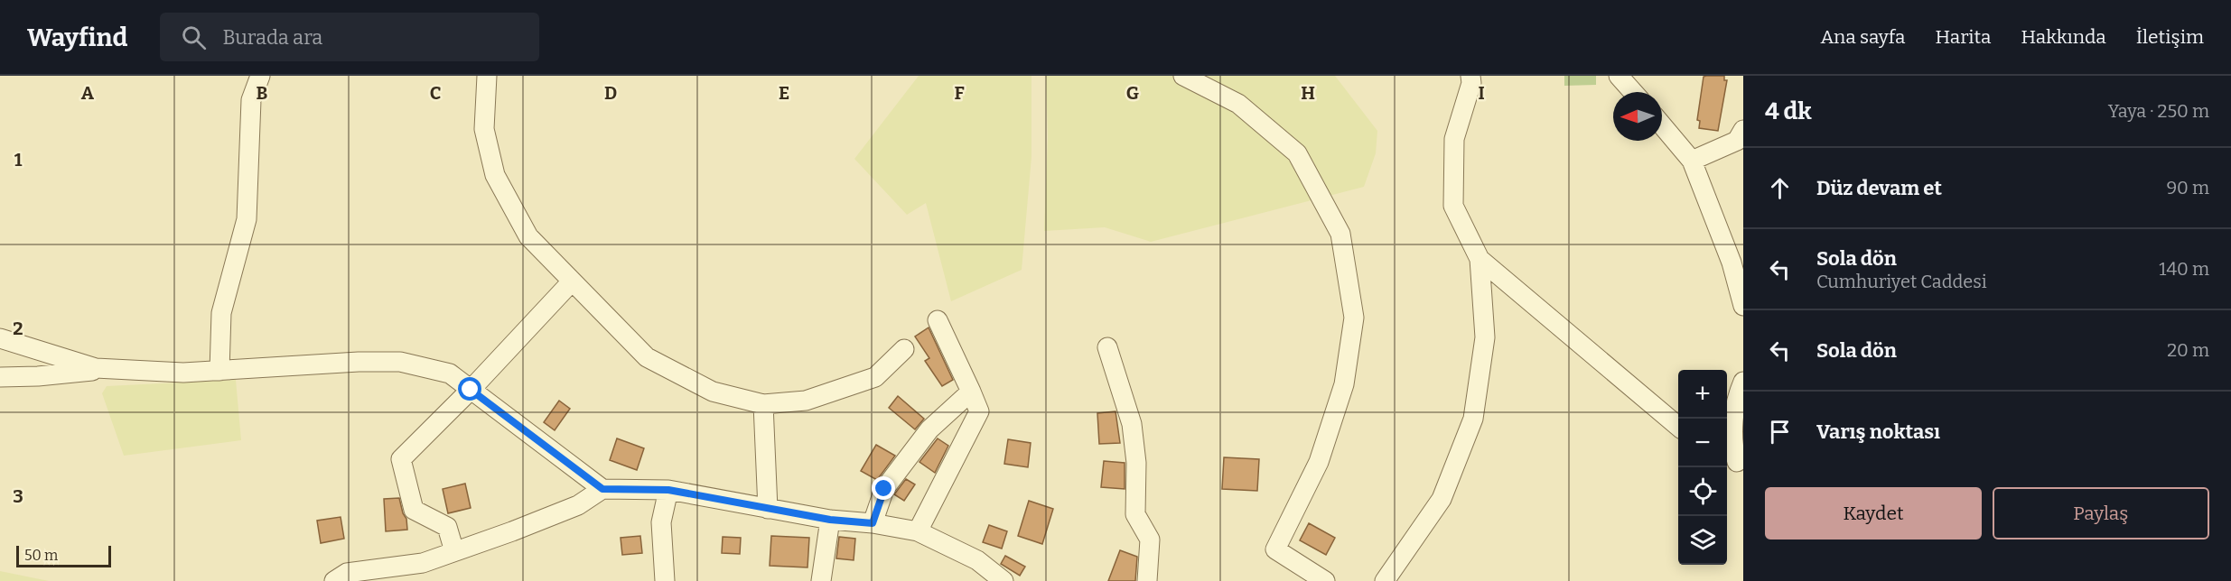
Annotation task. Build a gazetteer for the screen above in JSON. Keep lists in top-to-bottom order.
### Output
{
  "scale_bar": "50 m",
  "north": "left",
  "page": {
    "header": "Wayfind",
    "search": "Burada ara",
    "nav": [
      "Ana sayfa",
      "Harita",
      "Hakkında",
      "İletişim"
    ],
    "heading": ["4 dk", "Yaya · 250 m"],
    "list": [
      ["Düz devam et", "90 m"],
      ["Sola dön", "Cumhuriyet Caddesi", "140 m"],
      ["Sola dön", "20 m"],
      "Varış noktası"
    ],
    "map_buttons": ["+", "−"],
    "buttons": ["Kaydet", "Paylaş"],
    "scale": "50 m"
  },
  "grid": {
    "columns": [
      "A",
      "B",
      "C",
      "D",
      "E",
      "F",
      "G",
      "H",
      "I"
    ],
    "rows": ["1", "2", "3"]
  }
}
